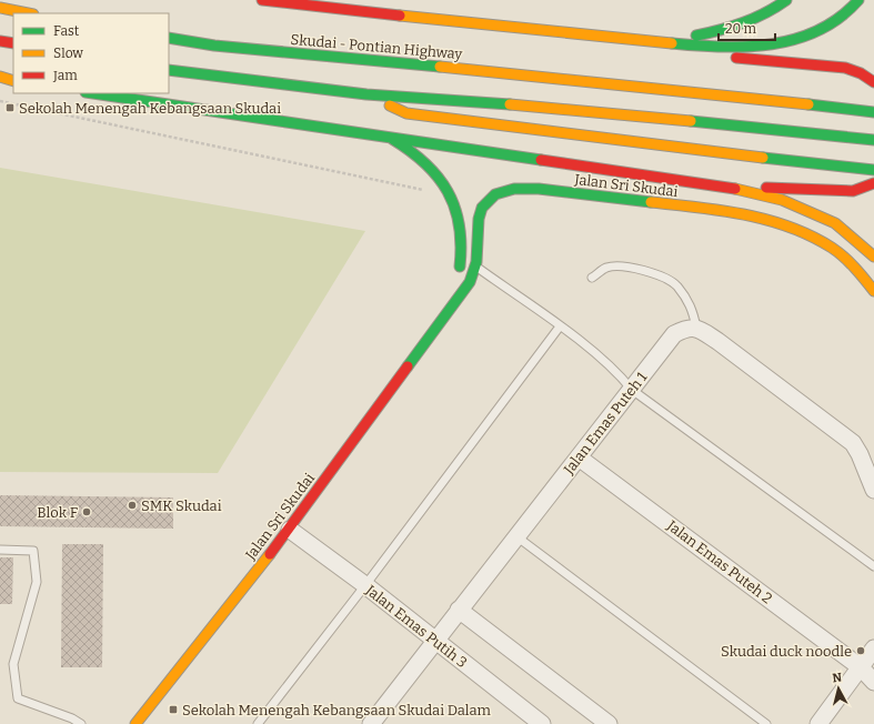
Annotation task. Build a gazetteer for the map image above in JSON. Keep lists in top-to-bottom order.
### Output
{
  "streets": {
    "main road": ["Skudai - Pontian Highway", "Jalan Sri Skudai"],
    "street": ["Jalan Emas Puteh 1", "Jalan Emas Puteh 2", "Jalan Emas Putih 3"]
  },
  "crossings": [
    ["Jalan Sri Skudai", "Jalan Emas Putih 3"],
    ["Jalan Emas Puteh 1", "Jalan Emas Puteh 2"],
    ["Jalan Emas Puteh 1", "Jalan Emas Putih 3"]
  ],
  "places": {
    "transit": ["Sekolah Menengah Kebangsaan Skudai", "Sekolah Menengah Kebangsaan Skudai Dalam"],
    "other": ["SMK Skudai", "Blok F", "Skudai duck noodle"]
  },
  "legend": ["Fast", "Slow", "Jam"],
  "scale_bar": "20 m",
  "north": "top"
}
